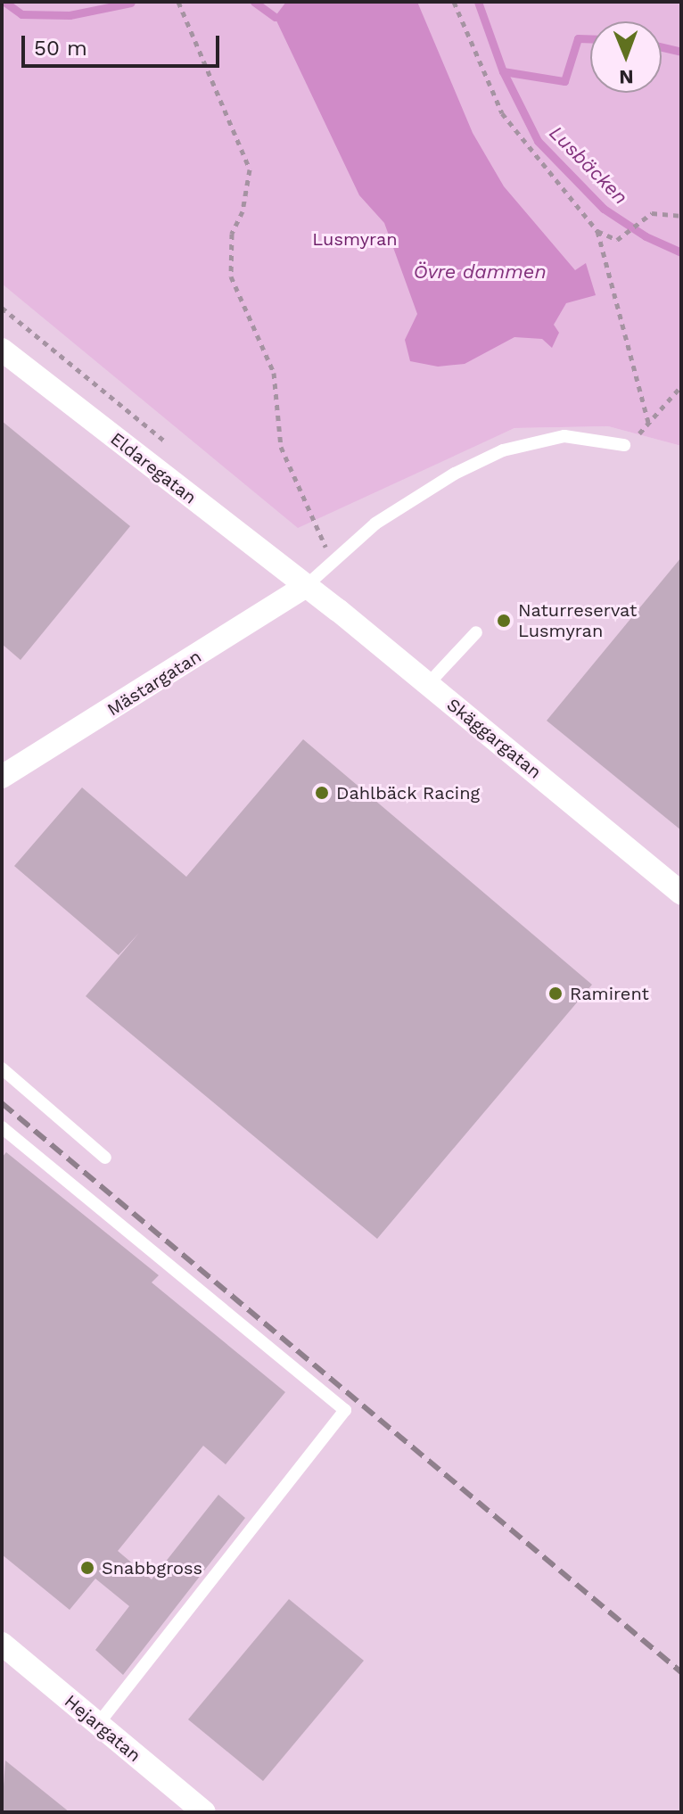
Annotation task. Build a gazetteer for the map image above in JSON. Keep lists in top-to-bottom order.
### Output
{
  "streets": {
    "street": [
      "Eldaregatan",
      "Mästargatan",
      "Skäggargatan",
      "Hejargatan"
    ]
  },
  "crossings": [
    ["Eldaregatan", "Mästargatan"],
    ["Eldaregatan", "Skäggargatan"],
    ["Mästargatan", "Skäggargatan"]
  ],
  "water": ["Lusbäcken", "Övre dammen"],
  "parks": ["Lusmyran"],
  "places": [
    "Naturreservat Lusmyran",
    "Dahlbäck Racing",
    "Ramirent",
    "Snabbgross"
  ],
  "scale_bar": "50 m",
  "north": "bottom"
}
